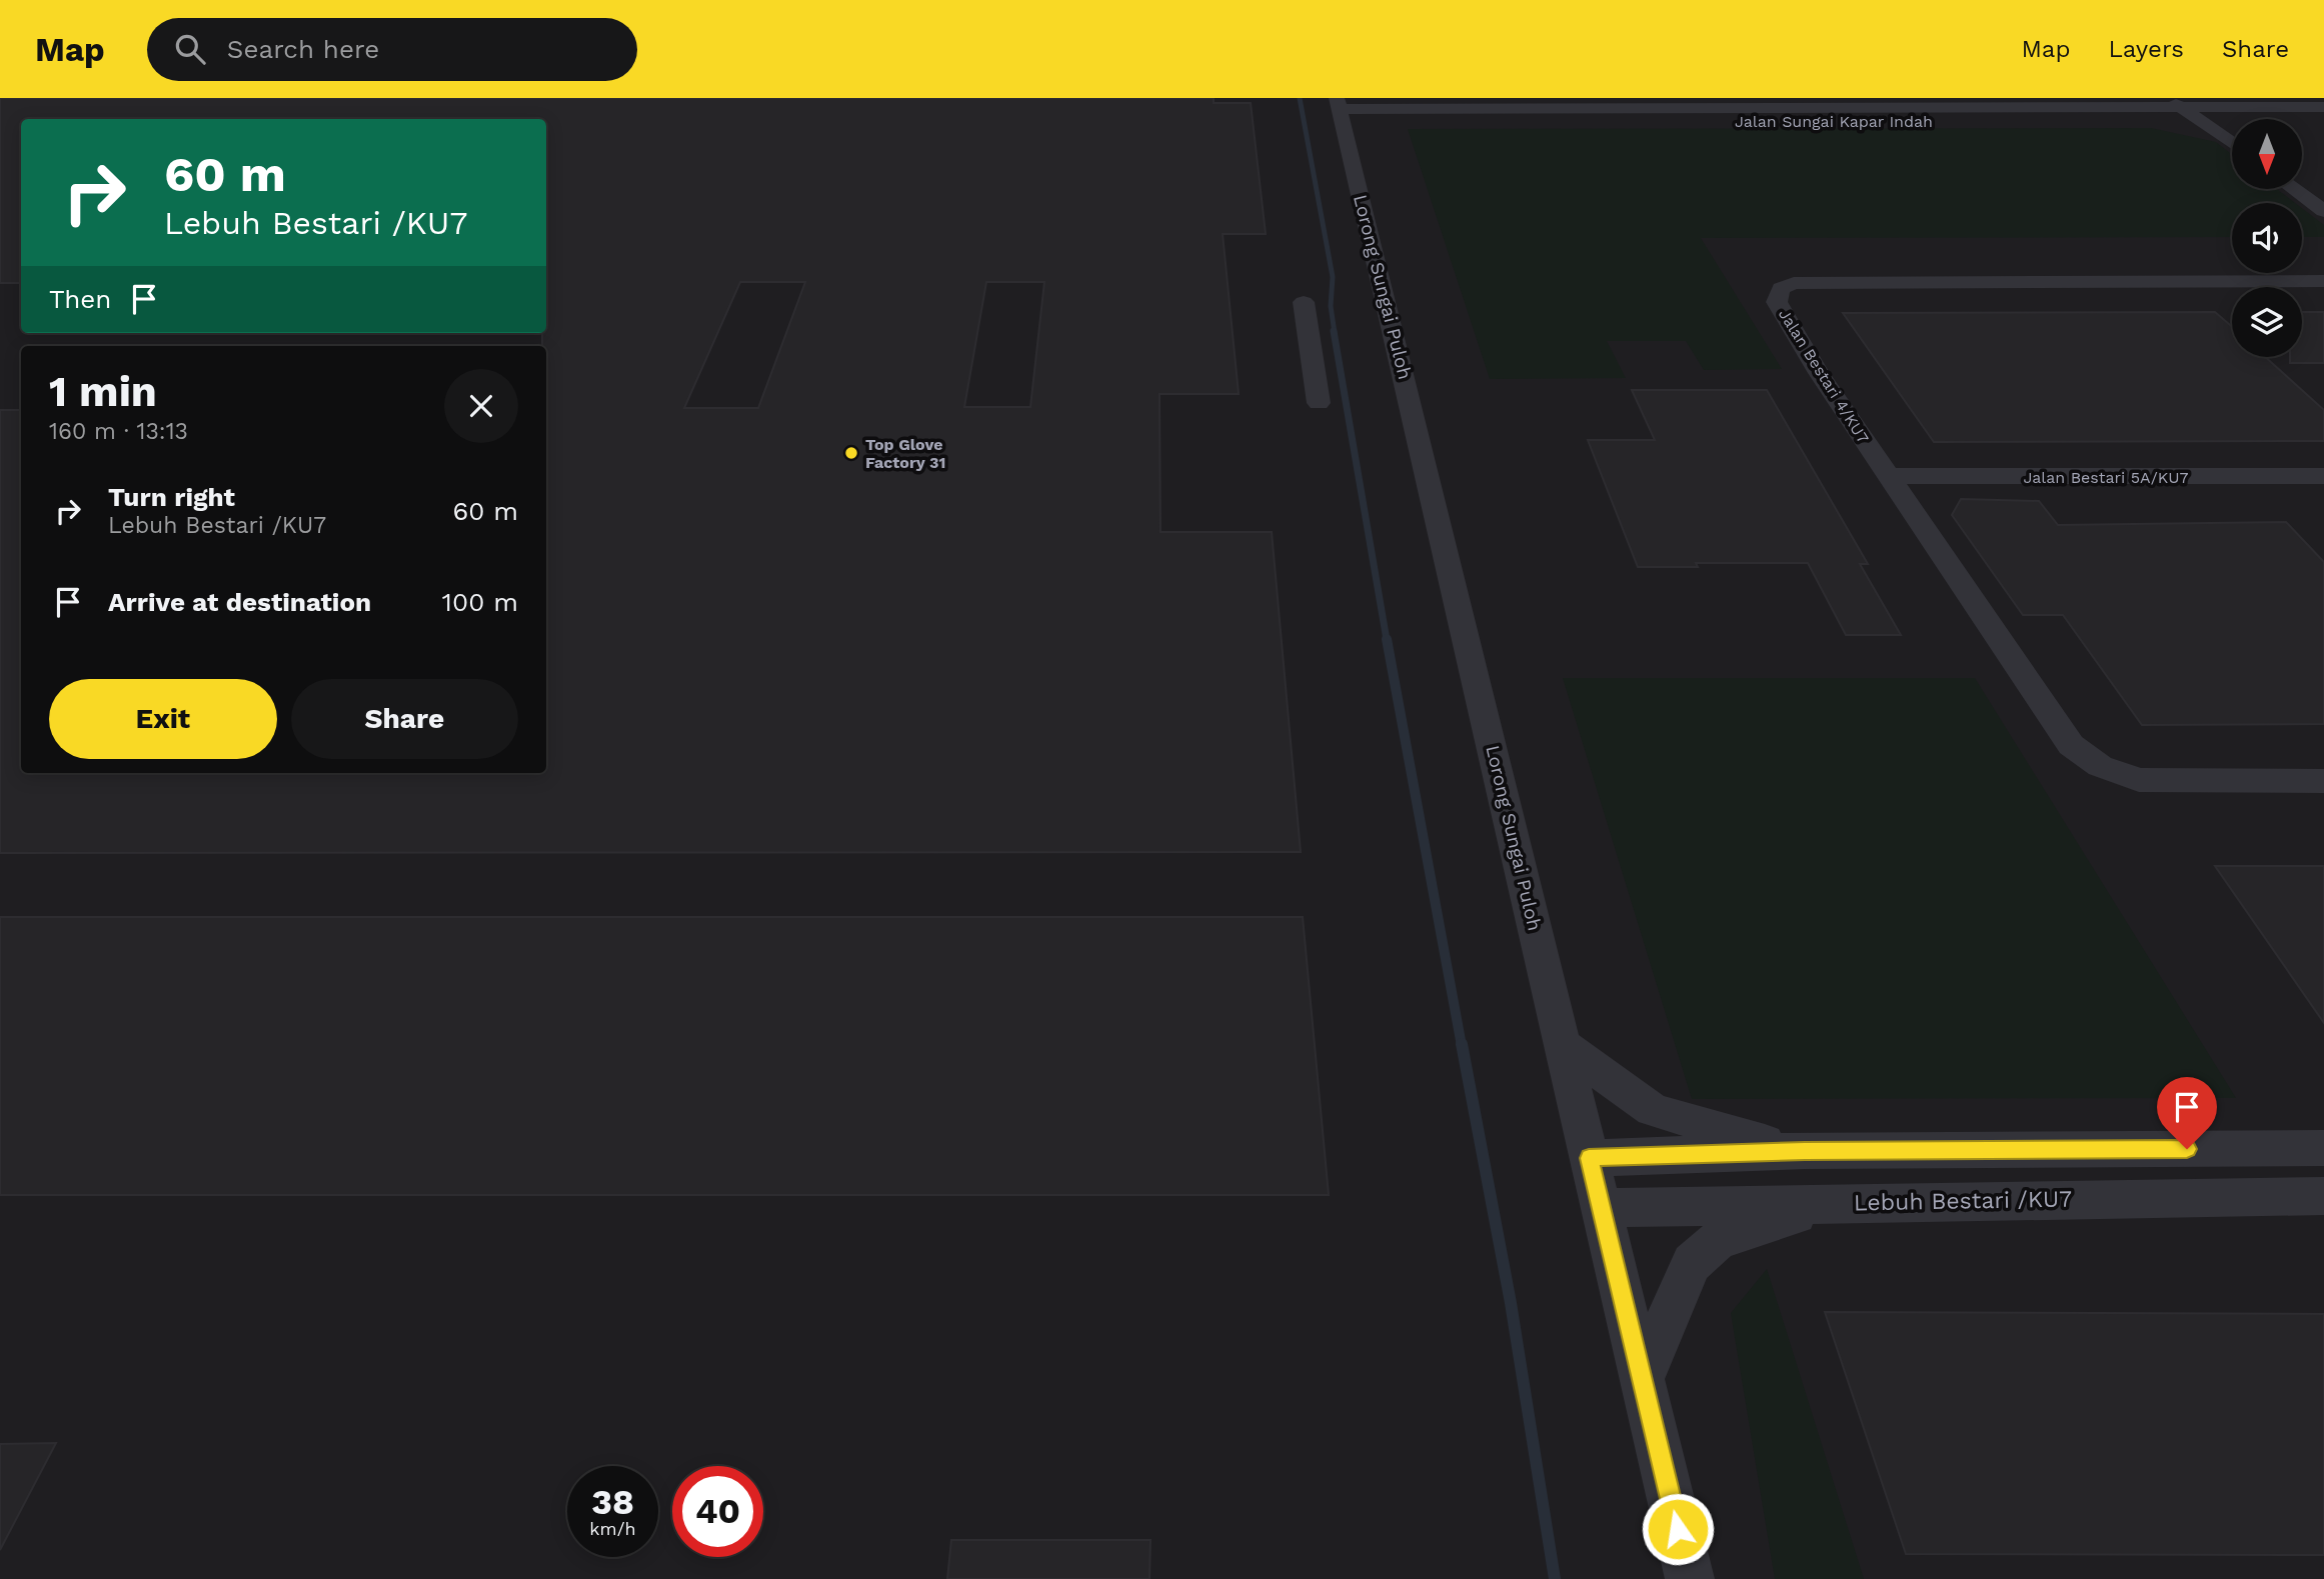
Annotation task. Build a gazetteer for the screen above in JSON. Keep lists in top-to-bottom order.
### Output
{
  "streets": {
    "street": [
      "Jalan Sungai Kapar Indah",
      "Lorong Sungai Puloh",
      "Jalan Bestari 4/KU7",
      "Jalan Bestari 5A/KU7",
      "Lebuh Bestari /KU7"
    ]
  },
  "crossings": [
    ["Jalan Sungai Kapar Indah", "Lorong Sungai Puloh"],
    ["Lorong Sungai Puloh", "Lebuh Bestari /KU7"],
    ["Jalan Bestari 4/KU7", "Jalan Bestari 5A/KU7"]
  ],
  "places": ["Top Glove Factory 31"],
  "north": "bottom",
  "page": {
    "header": "Map",
    "search": "Search here",
    "nav": ["Map", "Layers", "Share"],
    "turn": ["60 m", "Lebuh Bestari /KU7"],
    "then": "Then",
    "heading": ["1 min", "160 m · 13:13"],
    "list": [
      {
        "name": "Turn right",
        "note": "Lebuh Bestari /KU7",
        "value": "60 m"
      },
      {
        "name": "Arrive at destination",
        "value": "100 m"
      }
    ],
    "buttons": ["Exit", "Share"],
    "speed": "38 km/h",
    "limit": "40"
  }
}
